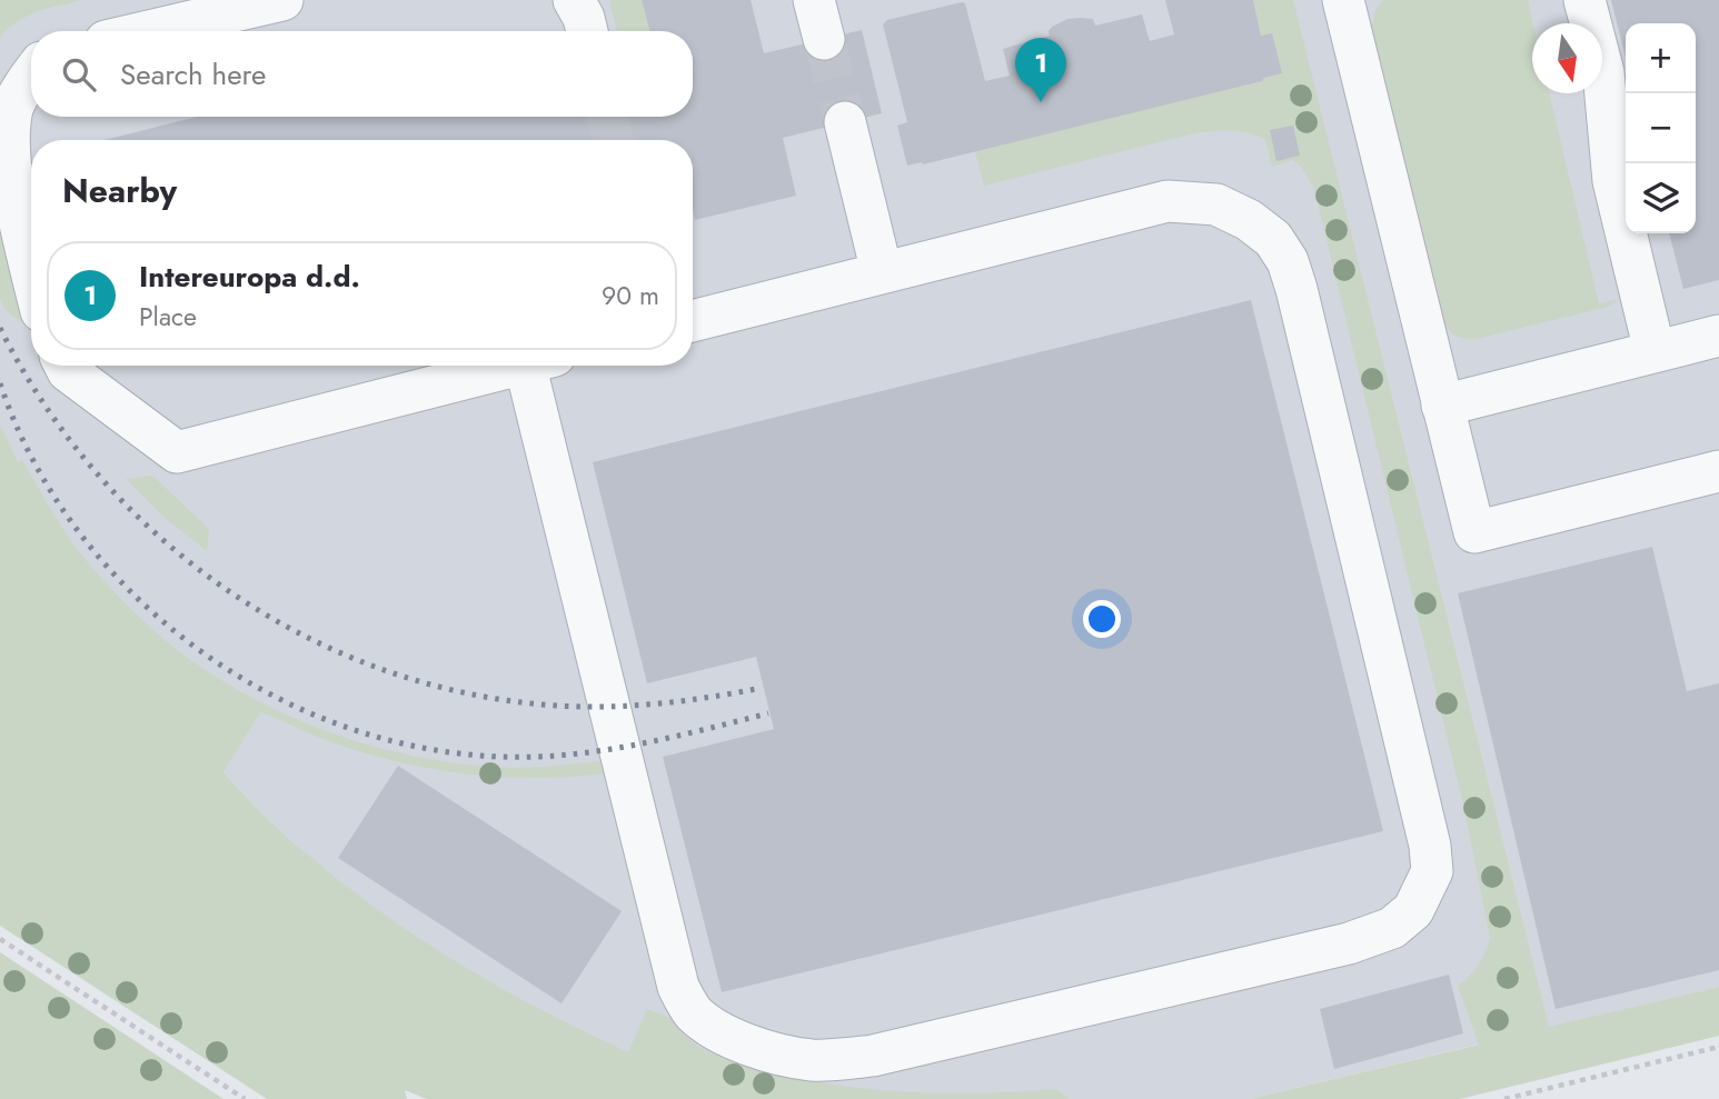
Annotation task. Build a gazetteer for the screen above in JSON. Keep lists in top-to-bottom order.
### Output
{
  "north": "bottom",
  "page": {
    "map_buttons": ["+", "−"],
    "search": "Search here",
    "pins": "1",
    "heading": "Nearby",
    "list": [
      {
        "mark": "1",
        "name": "Intereuropa d.d.",
        "note": "Place",
        "value": "90 m"
      }
    ]
  }
}
